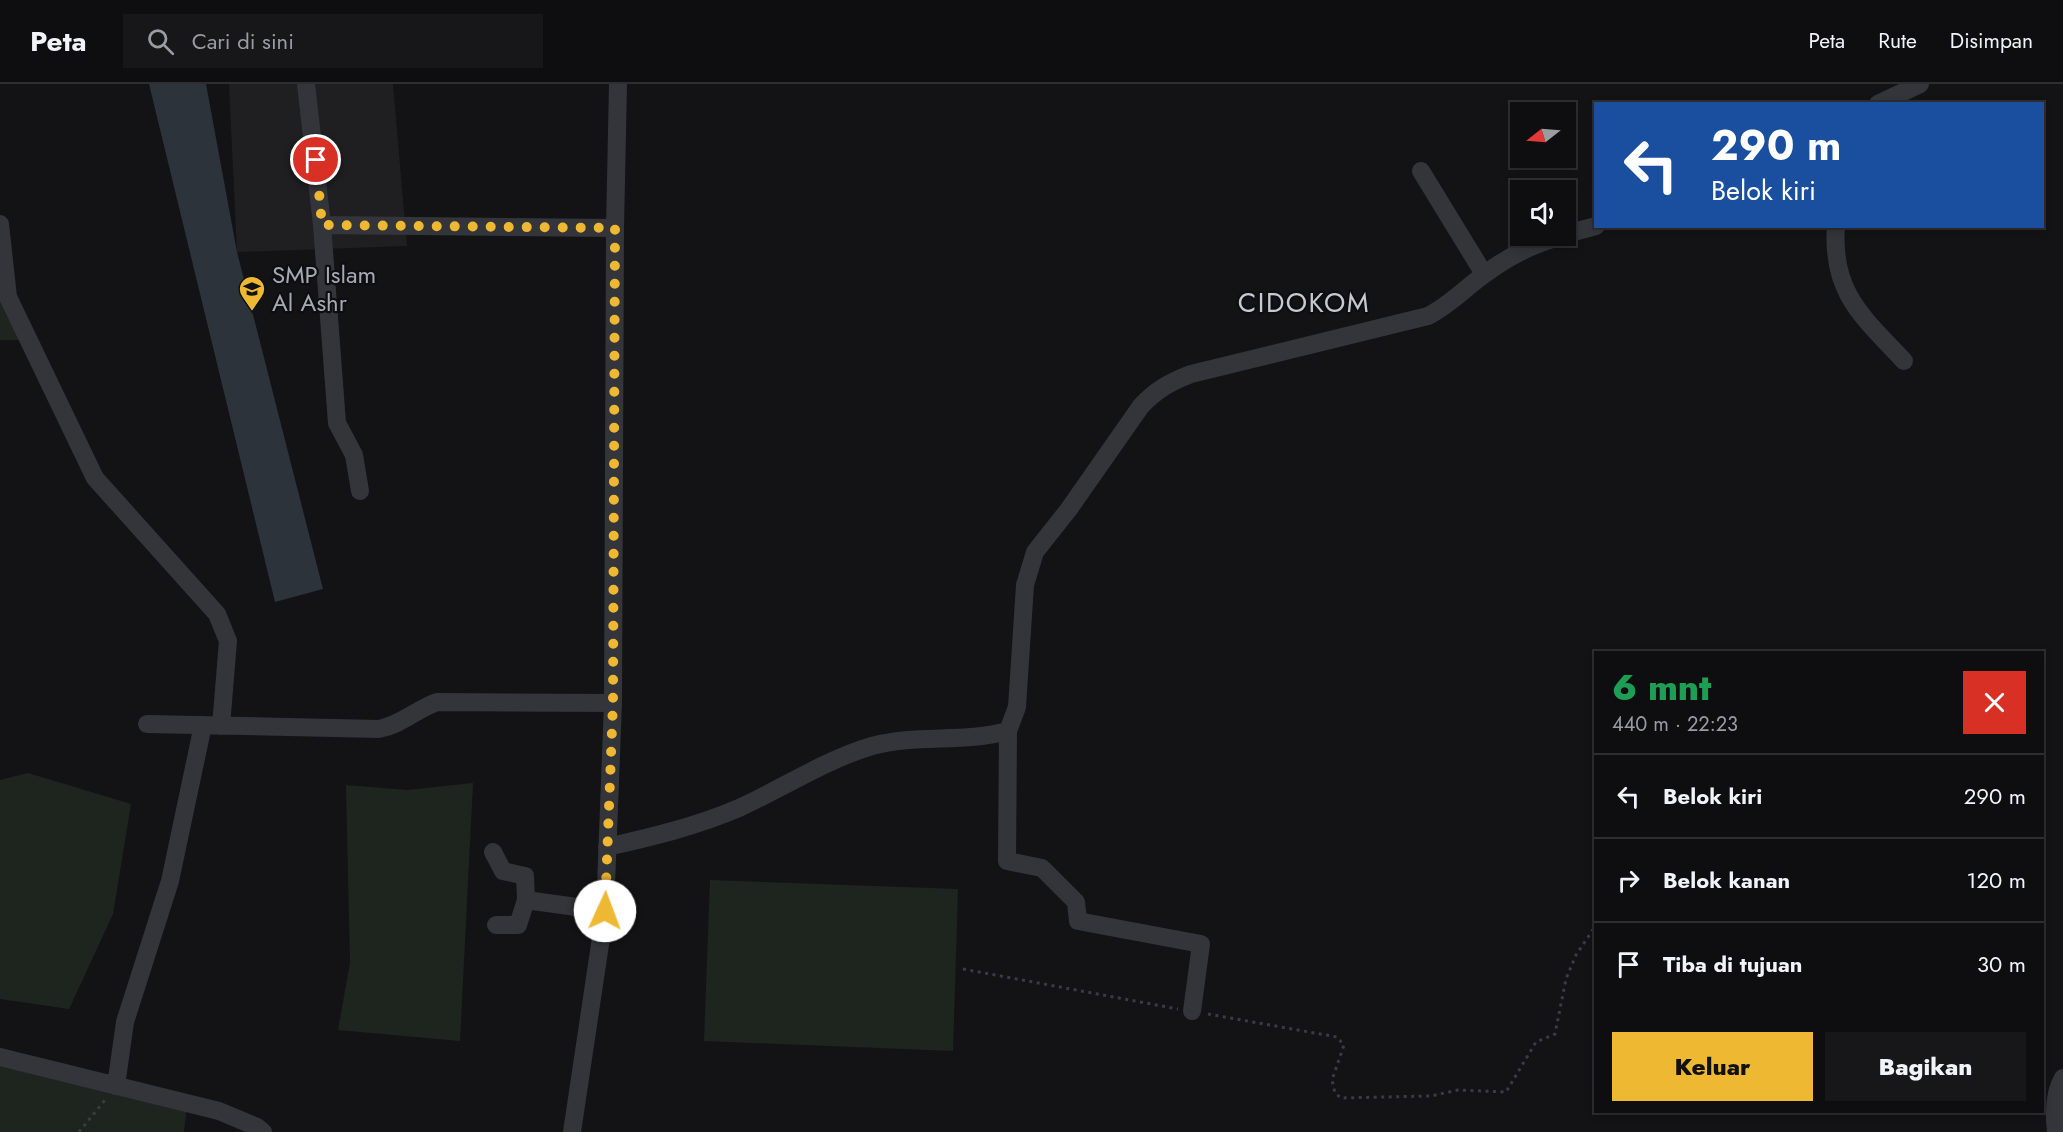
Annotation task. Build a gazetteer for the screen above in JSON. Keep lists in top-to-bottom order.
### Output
{
  "districts": ["CIDOKOM"],
  "places": {
    "school or university": ["SMP Islam Al Ashr"]
  },
  "north": "left",
  "page": {
    "header": "Peta",
    "search": "Cari di sini",
    "nav": ["Peta", "Rute", "Disimpan"],
    "turn": ["290 m", "Belok kiri"],
    "heading": ["6 mnt", "440 m · 22:23"],
    "list": [
      {
        "name": "Belok kiri",
        "value": "290 m"
      },
      {
        "name": "Belok kanan",
        "value": "120 m"
      },
      {
        "name": "Tiba di tujuan",
        "value": "30 m"
      }
    ],
    "buttons": ["Keluar", "Bagikan"]
  }
}
